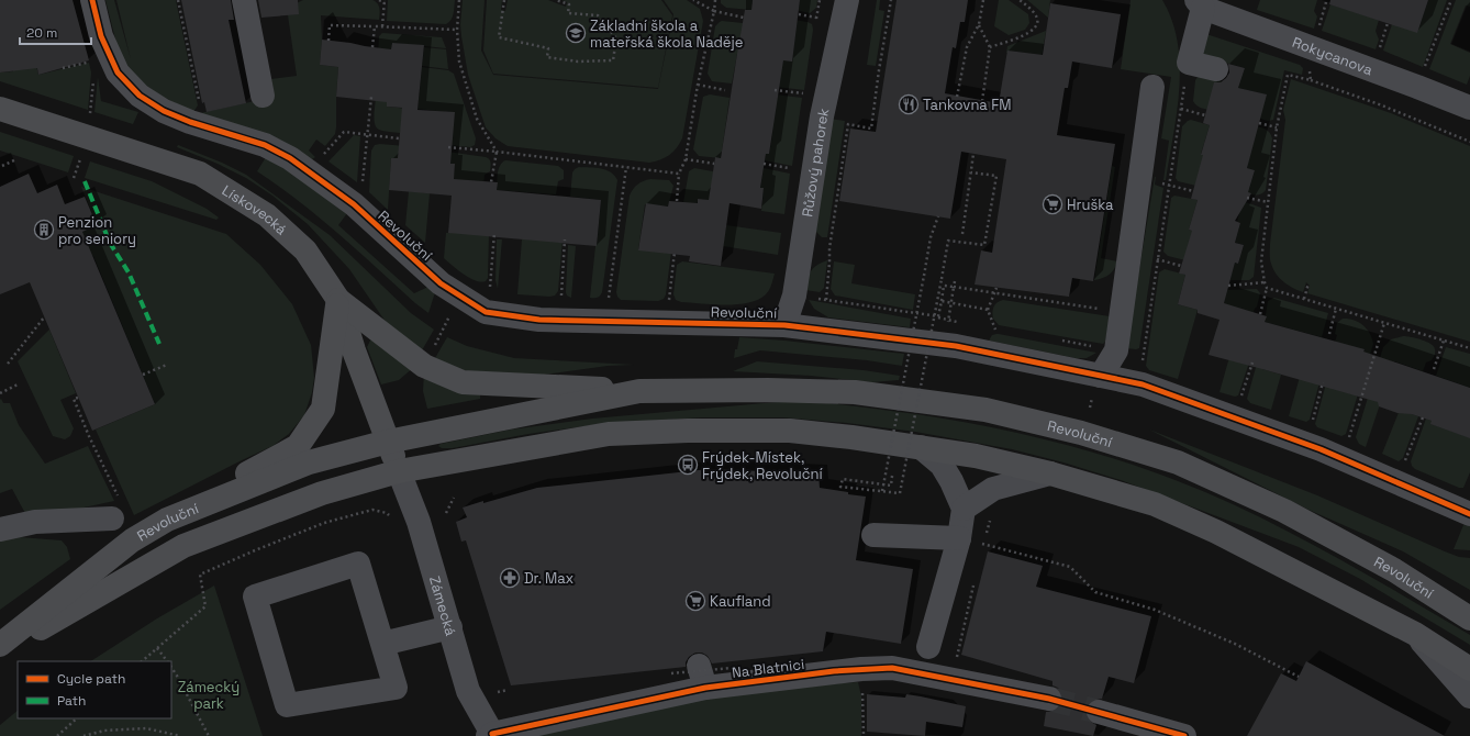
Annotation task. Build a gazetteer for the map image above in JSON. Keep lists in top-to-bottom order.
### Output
{
  "streets": {
    "main road": ["Lískovecká", "Revoluční"],
    "street": [
      "Rokycanova",
      "Růžový pahorek",
      "Zámecká",
      "Na Blatnici"
    ]
  },
  "crossings": [
    ["Růžový pahorek", "Revoluční"],
    ["Lískovecká", "Revoluční"],
    ["Lískovecká", "Zámecká"],
    ["Revoluční", "Zámecká"],
    ["Zámecká", "Na Blatnici"]
  ],
  "parks": ["Zámecký park"],
  "places": {
    "school or university": ["Základní škola a mateřská škola Naděje"],
    "restaurant": ["Tankovna FM"],
    "supermarket": ["Hruška", "Kaufland"],
    "building": ["Penzion pro seniory"],
    "bus stop": ["Frýdek-Místek, Frýdek, Revoluční"],
    "pharmacy": ["Dr. Max"]
  },
  "legend": ["Cycle path", "Path"],
  "scale_bar": "20 m"
}
